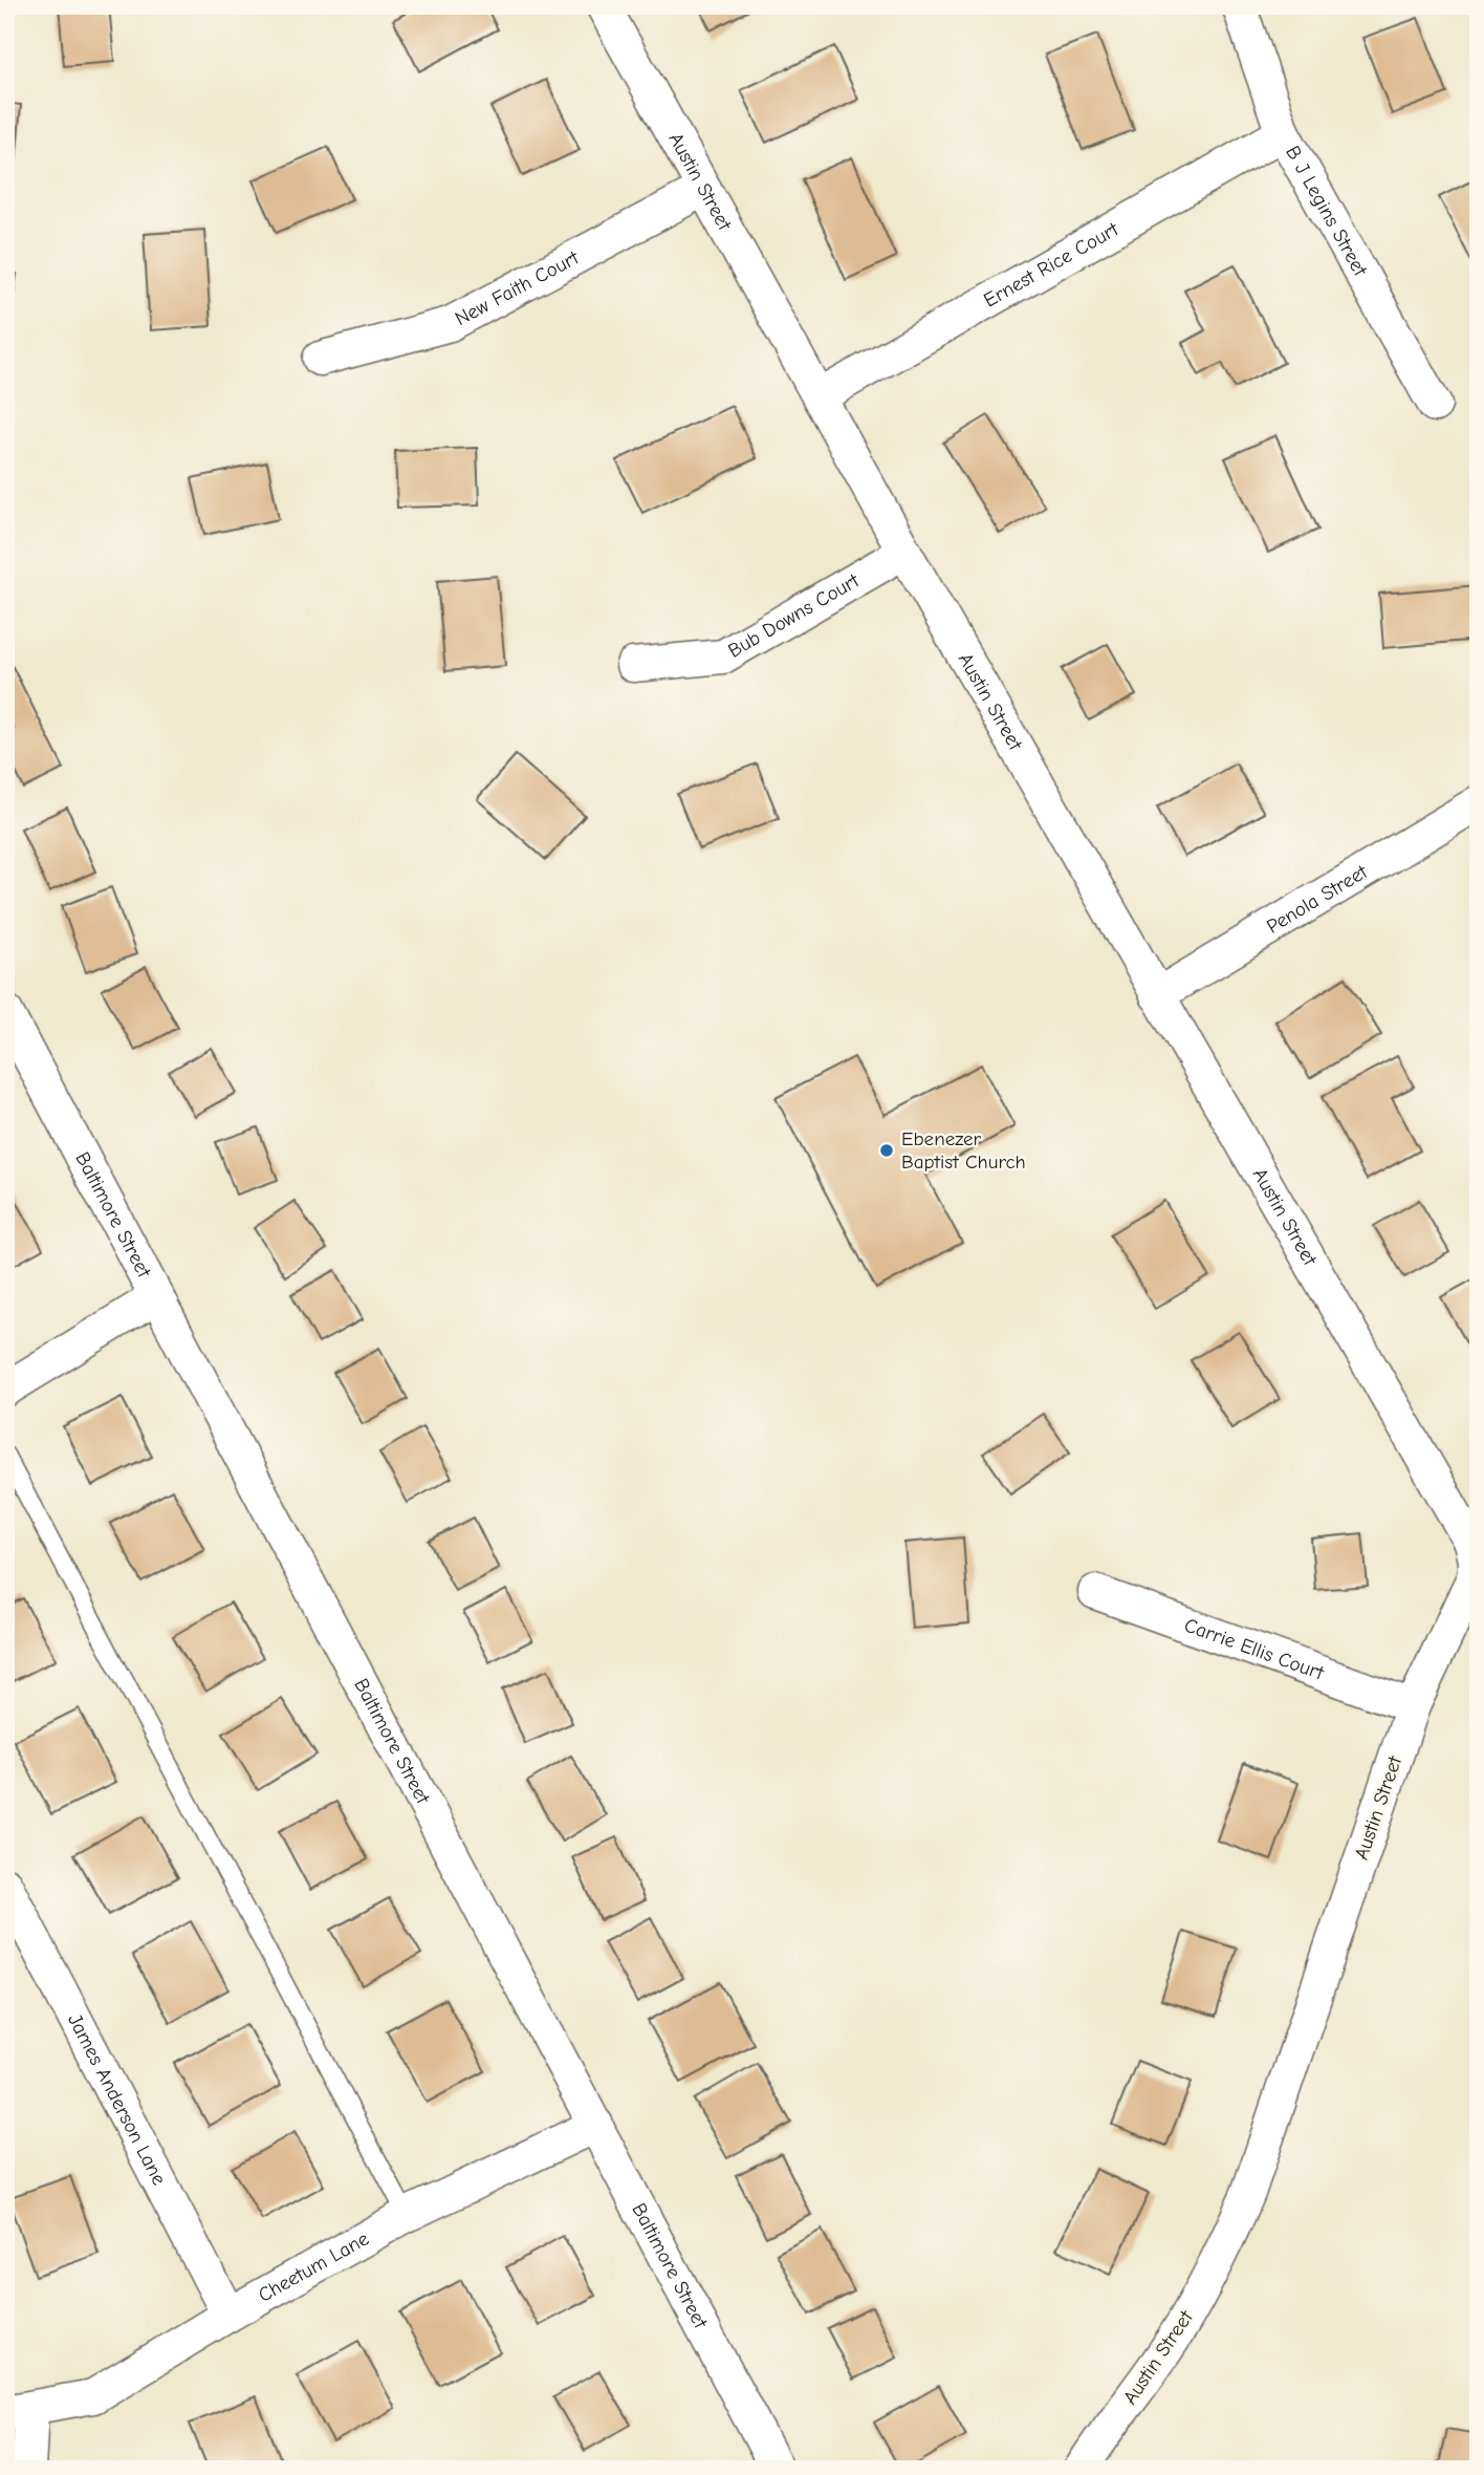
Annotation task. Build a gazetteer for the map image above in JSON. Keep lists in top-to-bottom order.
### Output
{
  "streets": {
    "street": [
      "Austin Street",
      "B J Legins Street",
      "Ernest Rice Court",
      "New Faith Court",
      "Bub Downs Court",
      "Penola Street",
      "Baltimore Street",
      "Carrie Ellis Court",
      "James Anderson Lane",
      "Cheetum Lane"
    ]
  },
  "crossings": [
    ["Austin Street", "Ernest Rice Court"],
    ["Austin Street", "New Faith Court"],
    ["Austin Street", "Bub Downs Court"],
    ["Austin Street", "Penola Street"],
    ["Austin Street", "Carrie Ellis Court"],
    ["B J Legins Street", "Ernest Rice Court"],
    ["Baltimore Street", "Cheetum Lane"],
    ["James Anderson Lane", "Cheetum Lane"]
  ],
  "places": ["Ebenezer Baptist Church"]
}
